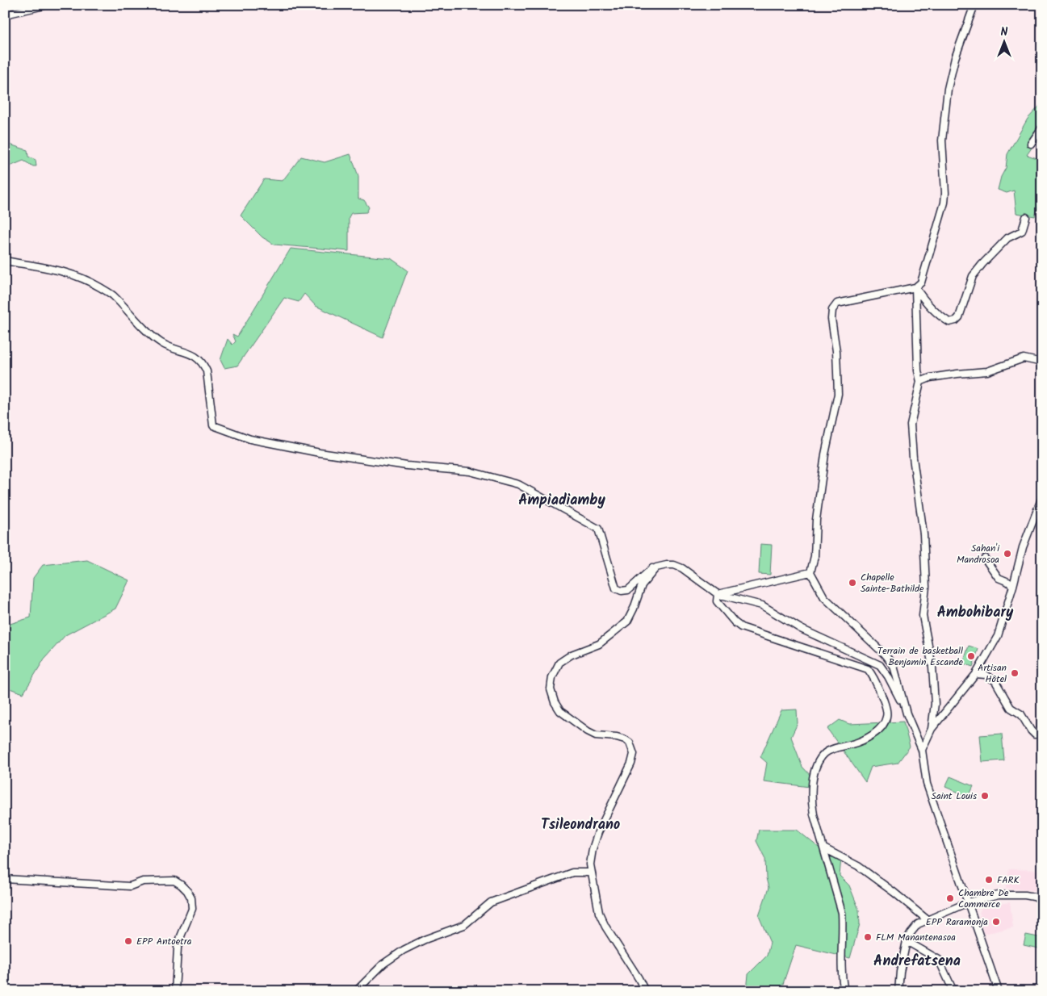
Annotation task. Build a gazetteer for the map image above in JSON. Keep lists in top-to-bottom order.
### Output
{
  "districts": [
    "Ampiadiamby",
    "Ambohibary",
    "Tsileondrano",
    "Andrefatsena"
  ],
  "places": [
    "Sahan'i Mandrosoa",
    "Chapelle Sainte-Bathilde",
    "Terrain de basketball Benjamin Escande",
    "Artisan Hôtel",
    "Saint Louis",
    "FARK",
    "Chambre De Commerce",
    "EPP Raramonja",
    "FLM Manantenasoa",
    "EPP Antoetra"
  ],
  "north": "top"
}
